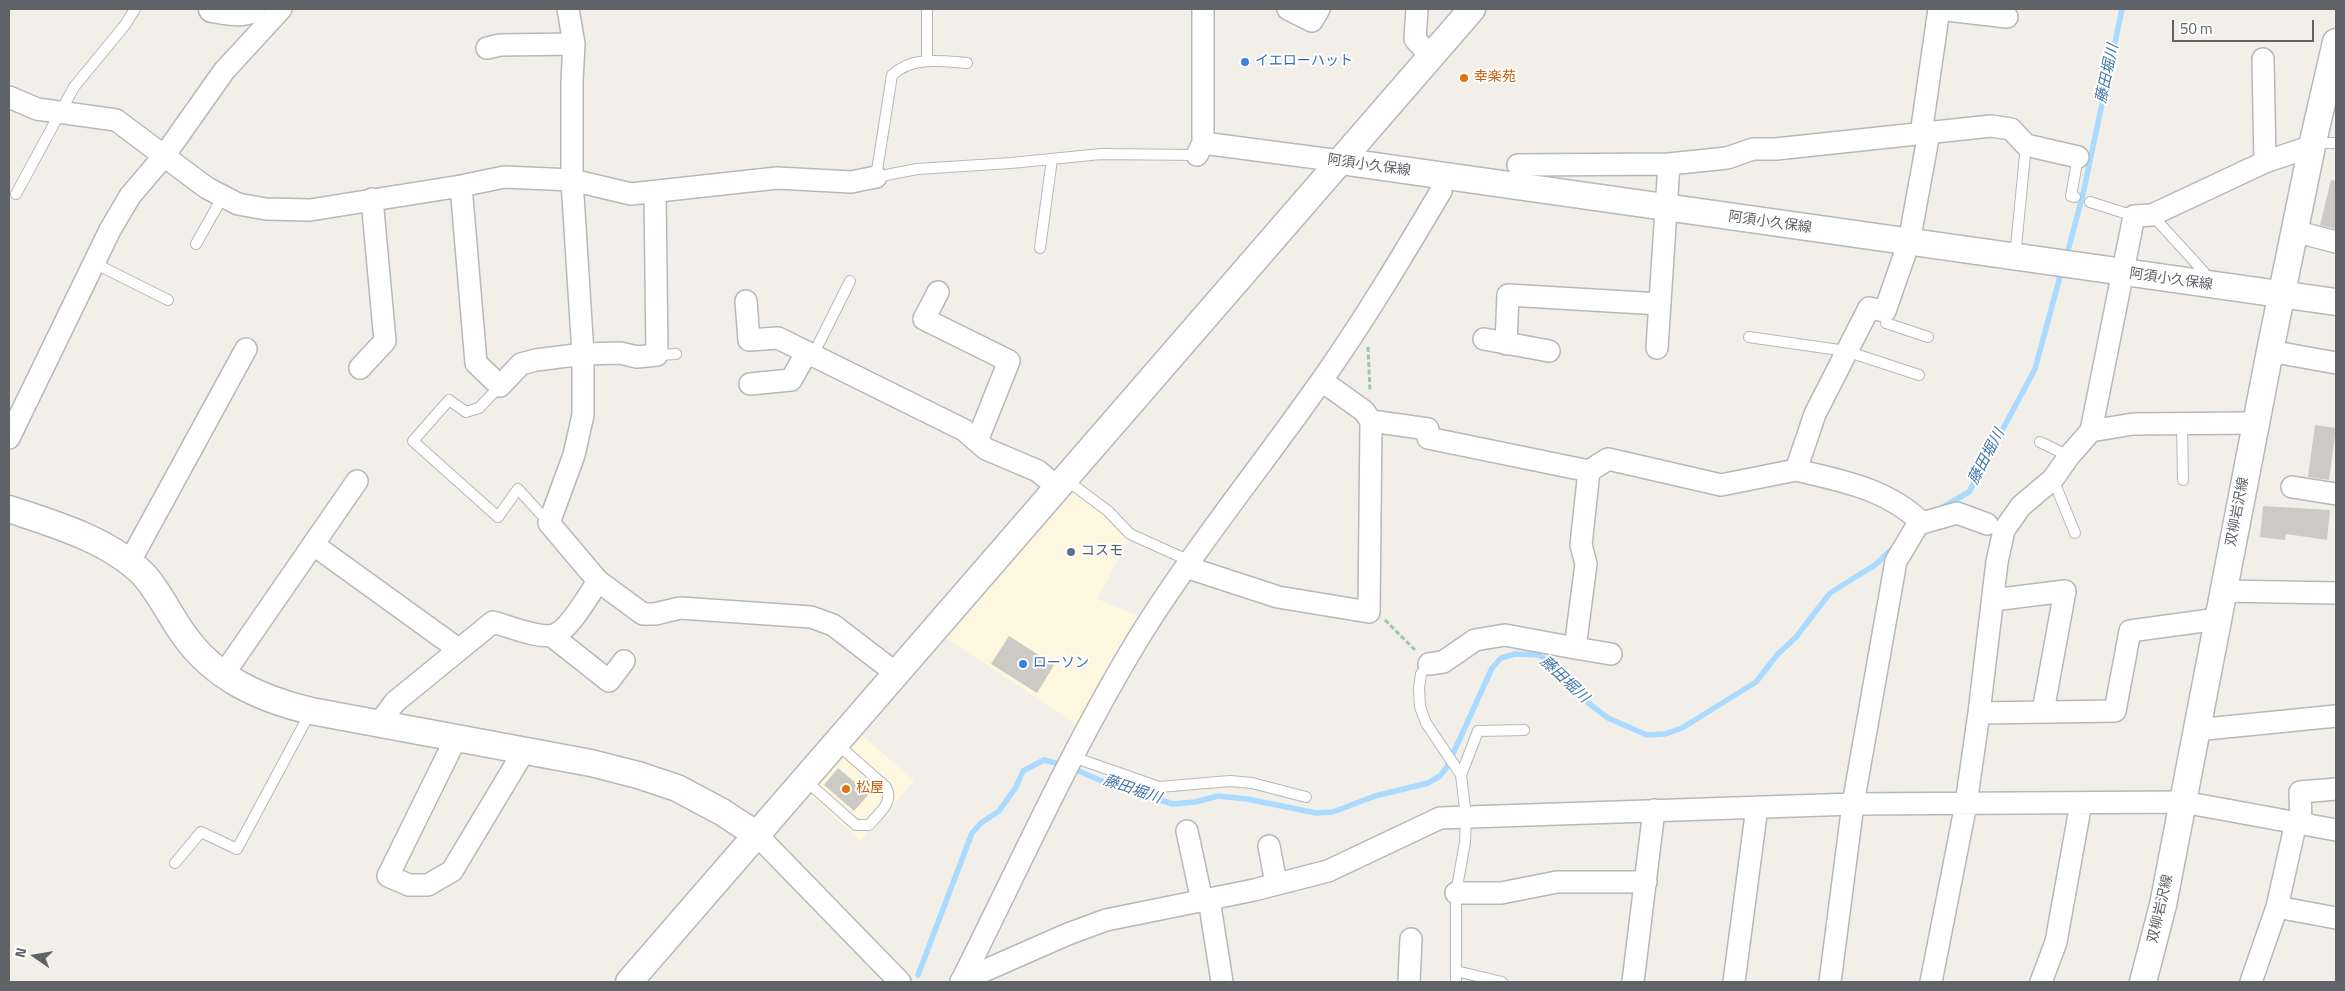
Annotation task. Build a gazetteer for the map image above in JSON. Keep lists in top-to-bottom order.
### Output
{
  "streets": {
    "street": ["阿須小久保線", "双柳岩沢線"]
  },
  "crossings": [
    ["阿須小久保線", "双柳岩沢線"]
  ],
  "water": ["藤田堀川"],
  "places": [
    "イエローハット",
    "幸楽苑",
    "コスモ",
    "ローソン",
    "松屋"
  ],
  "scale_bar": "50 m",
  "north": "left"
}
